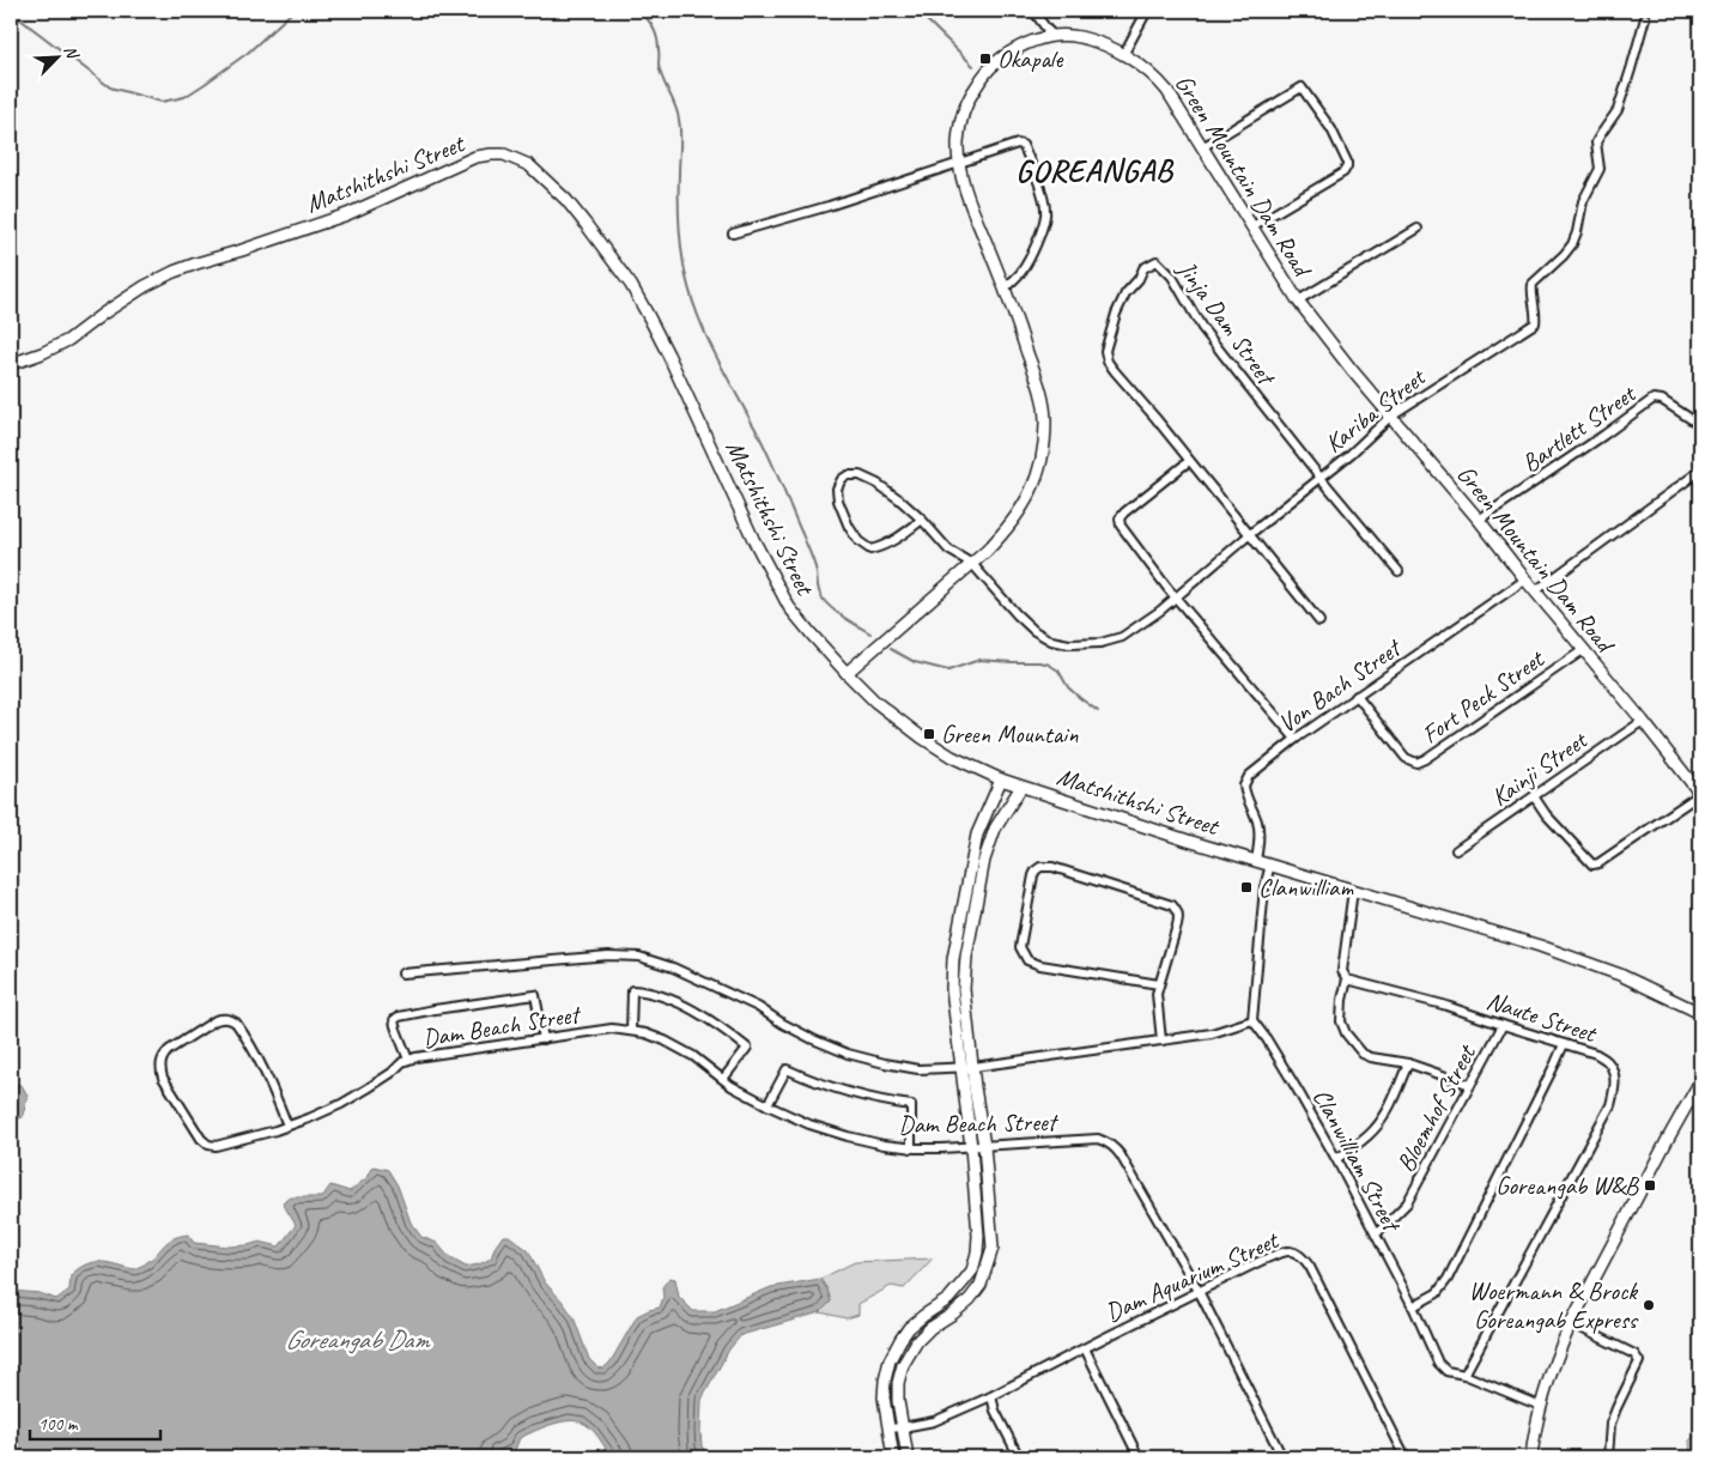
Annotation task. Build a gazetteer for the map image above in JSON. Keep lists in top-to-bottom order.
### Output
{
  "streets": {
    "street": [
      "Matshithshi Street",
      "Green Mountain Dam Road",
      "Jinja Dam Street",
      "Kariba Street",
      "Bartlett Street",
      "Von Bach Street",
      "Fort Peck Street",
      "Kainji Street",
      "Naute Street",
      "Dam Beach Street",
      "Bloemhof Street",
      "Clanwilliam Street",
      "Dam Aquarium Street"
    ]
  },
  "crossings": [
    ["Matshithshi Street", "Green Mountain Dam Road"],
    ["Matshithshi Street", "Von Bach Street"],
    ["Green Mountain Dam Road", "Kariba Street"],
    ["Green Mountain Dam Road", "Bartlett Street"],
    ["Green Mountain Dam Road", "Von Bach Street"],
    ["Green Mountain Dam Road", "Fort Peck Street"],
    ["Green Mountain Dam Road", "Kainji Street"],
    ["Jinja Dam Street", "Kariba Street"],
    ["Von Bach Street", "Fort Peck Street"],
    ["Naute Street", "Bloemhof Street"],
    ["Naute Street", "Clanwilliam Street"],
    ["Dam Beach Street", "Dam Aquarium Street"],
    ["Bloemhof Street", "Clanwilliam Street"]
  ],
  "districts": ["GOREANGAB"],
  "water": ["Goreangab Dam"],
  "places": {
    "transit": [
      "Okapale",
      "Green Mountain",
      "Clanwilliam",
      "Goreangab W&B"
    ],
    "other": ["Woermann & Brock Goreangab Express"]
  },
  "scale_bar": "100 m",
  "north": "top right"
}
